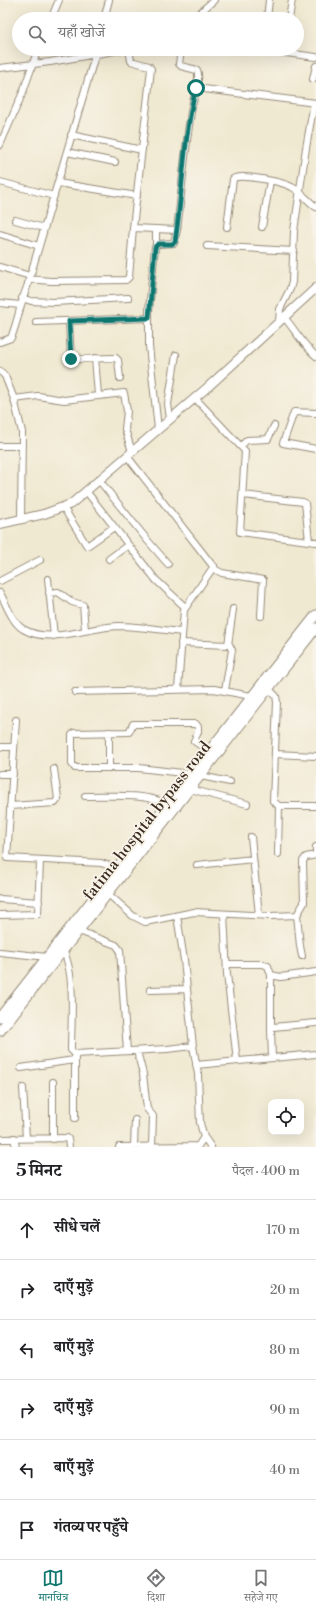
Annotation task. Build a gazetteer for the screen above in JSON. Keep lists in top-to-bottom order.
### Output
{
  "streets": {
    "highway": ["fatima hospital bypass road"]
  },
  "page": {
    "search": "यहाँ खोजें",
    "heading": ["5 मिनट", "पैदल · 400 m"],
    "list": [
      ["सीधे चलें", "170 m"],
      ["दाएँ मुड़ें", "20 m"],
      ["बाएँ मुड़ें", "80 m"],
      ["दाएँ मुड़ें", "90 m"],
      ["बाएँ मुड़ें", "40 m"],
      "गंतव्य पर पहुँचे"
    ],
    "nav": ["मानचित्र", "दिशा", "सहेजे गए"]
  }
}
